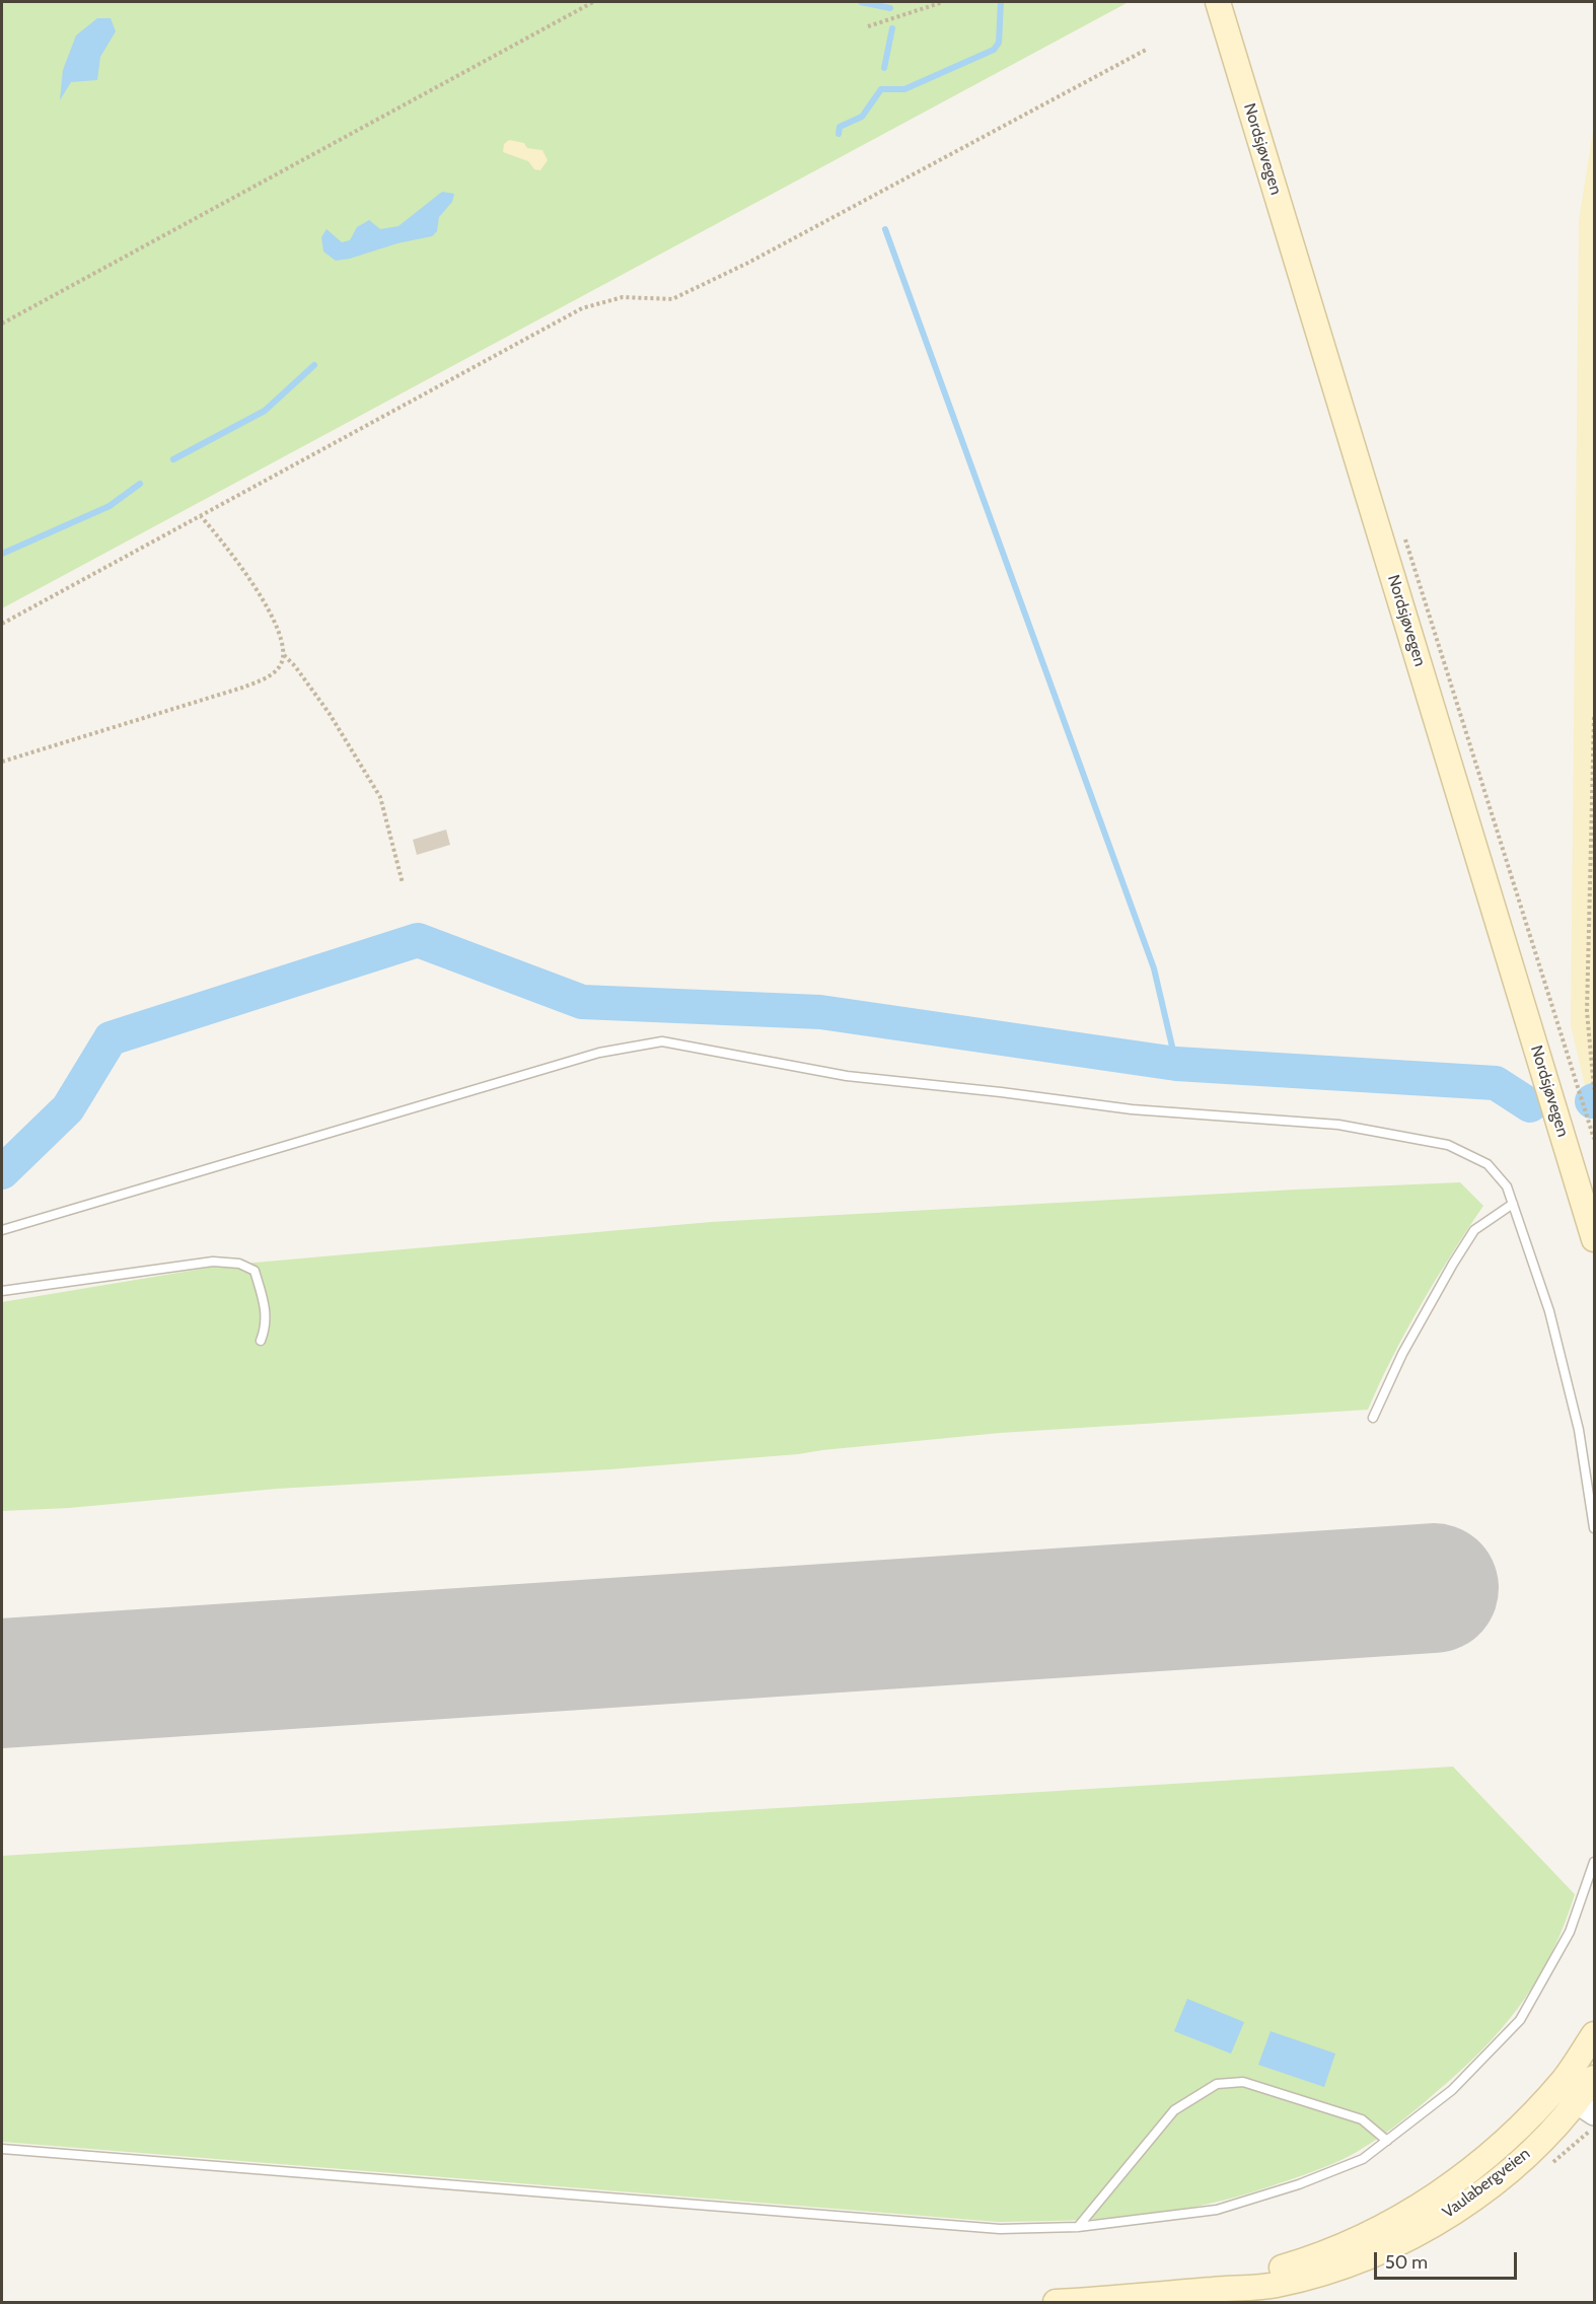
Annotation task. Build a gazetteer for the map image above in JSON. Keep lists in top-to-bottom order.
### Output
{
  "streets": {
    "main road": ["Nordsjøvegen", "Vaulabergveien"]
  },
  "scale_bar": "50 m"
}
